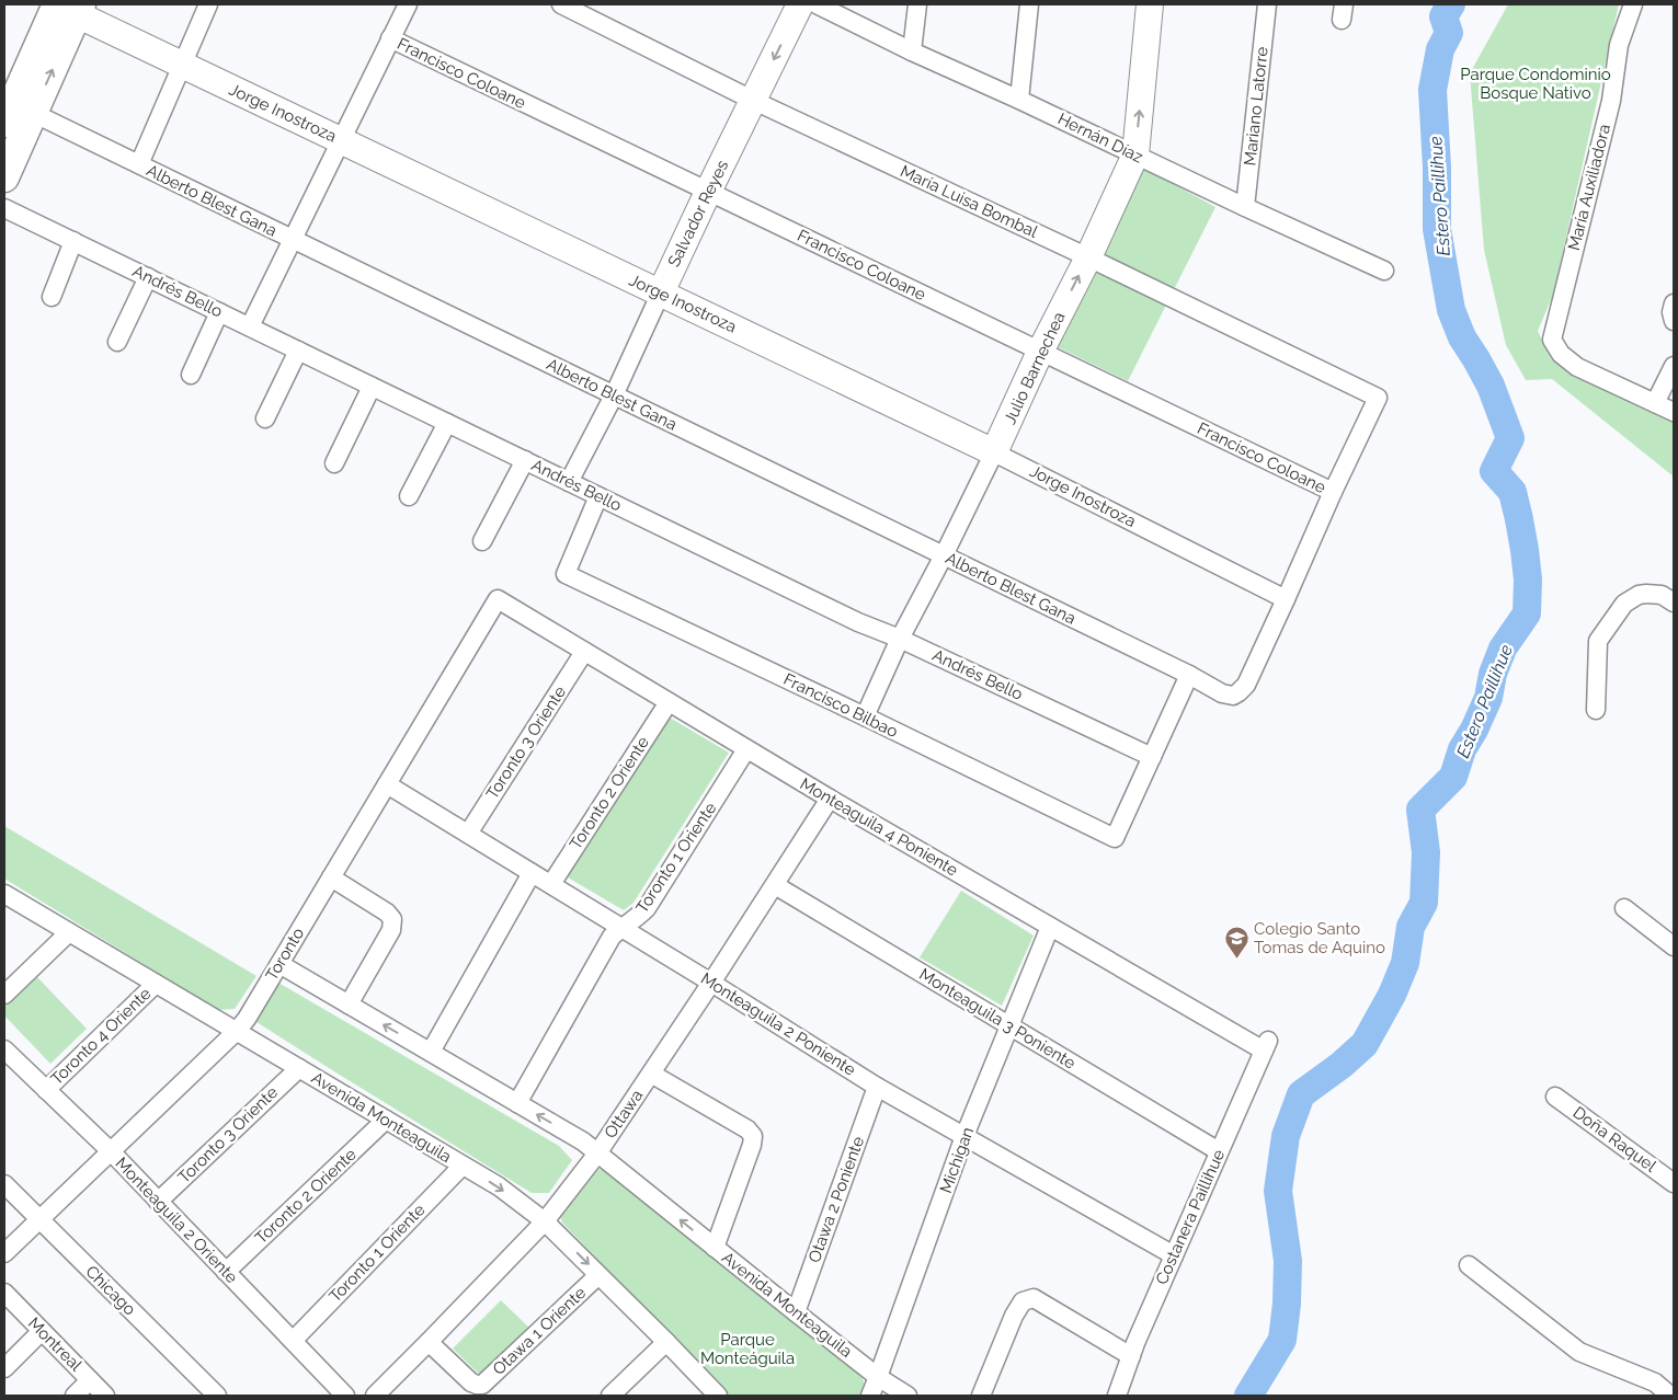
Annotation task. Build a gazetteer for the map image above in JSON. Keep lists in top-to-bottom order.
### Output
{
  "streets": {
    "street": [
      "Francisco Coloane",
      "Mariano Latorre",
      "Jorge Inostroza",
      "Hernán Díaz",
      "María Auxiliadora",
      "Alberto Blest Gana",
      "María Luisa Bombal",
      "Salvador Reyes",
      "Andrés Bello",
      "Julio Barnechea",
      "Francisco Bilbao",
      "Toronto 3 Oriente",
      "Toronto 2 Oriente",
      "Monteaguila 4 Poniente",
      "Toronto 1 Oriente",
      "Toronto",
      "Monteaguila 3 Poniente",
      "Monteaguila 2 Poniente",
      "Toronto 4 Oriente",
      "Ottawa",
      "Avenida Monteaguila",
      "Doña Raquel",
      "Michigan",
      "Otawa 2 Poniente",
      "Costanera Paillihue",
      "Monteaguila 2 Oriente",
      "Chicago",
      "Otawa 1 Oriente",
      "Montreal"
    ]
  },
  "crossings": [
    ["Francisco Coloane", "María Luisa Bombal"],
    ["Francisco Coloane", "Salvador Reyes"],
    ["Francisco Coloane", "Julio Barnechea"],
    ["Mariano Latorre", "Hernán Díaz"],
    ["Jorge Inostroza", "Alberto Blest Gana"],
    ["Jorge Inostroza", "Salvador Reyes"],
    ["Jorge Inostroza", "Julio Barnechea"],
    ["Hernán Díaz", "Julio Barnechea"],
    ["Alberto Blest Gana", "Salvador Reyes"],
    ["Alberto Blest Gana", "Julio Barnechea"],
    ["María Luisa Bombal", "Salvador Reyes"],
    ["María Luisa Bombal", "Julio Barnechea"],
    ["Salvador Reyes", "Andrés Bello"],
    ["Andrés Bello", "Julio Barnechea"],
    ["Andrés Bello", "Francisco Bilbao"],
    ["Julio Barnechea", "Francisco Bilbao"],
    ["Toronto 3 Oriente", "Monteaguila 4 Poniente"],
    ["Toronto 3 Oriente", "Monteaguila 2 Poniente"],
    ["Toronto 3 Oriente", "Avenida Monteaguila"],
    ["Toronto 3 Oriente", "Monteaguila 2 Oriente"],
    ["Toronto 2 Oriente", "Monteaguila 4 Poniente"],
    ["Toronto 2 Oriente", "Monteaguila 2 Poniente"],
    ["Toronto 2 Oriente", "Avenida Monteaguila"],
    ["Toronto 2 Oriente", "Monteaguila 2 Oriente"],
    ["Monteaguila 4 Poniente", "Toronto 1 Oriente"],
    ["Monteaguila 4 Poniente", "Toronto"],
    ["Monteaguila 4 Poniente", "Ottawa"],
    ["Monteaguila 4 Poniente", "Michigan"],
    ["Monteaguila 4 Poniente", "Costanera Paillihue"],
    ["Toronto 1 Oriente", "Monteaguila 2 Poniente"],
    ["Toronto 1 Oriente", "Avenida Monteaguila"],
    ["Toronto 1 Oriente", "Monteaguila 2 Oriente"],
    ["Toronto", "Monteaguila 2 Poniente"],
    ["Toronto", "Avenida Monteaguila"],
    ["Toronto", "Monteaguila 2 Oriente"],
    ["Toronto", "Chicago"],
    ["Monteaguila 3 Poniente", "Ottawa"],
    ["Monteaguila 3 Poniente", "Michigan"],
    ["Monteaguila 3 Poniente", "Costanera Paillihue"],
    ["Monteaguila 2 Poniente", "Ottawa"],
    ["Monteaguila 2 Poniente", "Michigan"],
    ["Monteaguila 2 Poniente", "Otawa 2 Poniente"],
    ["Monteaguila 2 Poniente", "Costanera Paillihue"],
    ["Toronto 4 Oriente", "Avenida Monteaguila"],
    ["Toronto 4 Oriente", "Monteaguila 2 Oriente"],
    ["Ottawa", "Avenida Monteaguila"],
    ["Ottawa", "Otawa 1 Oriente"],
    ["Avenida Monteaguila", "Michigan"],
    ["Avenida Monteaguila", "Otawa 2 Poniente"],
    ["Avenida Monteaguila", "Otawa 1 Oriente"]
  ],
  "water": ["Estero Paillihue"],
  "parks": ["Parque Condominio Bosque Nativo", "Parque Monteáguila"],
  "places": {
    "school or university": ["Colegio Santo Tomas de Aquino"]
  }
}
